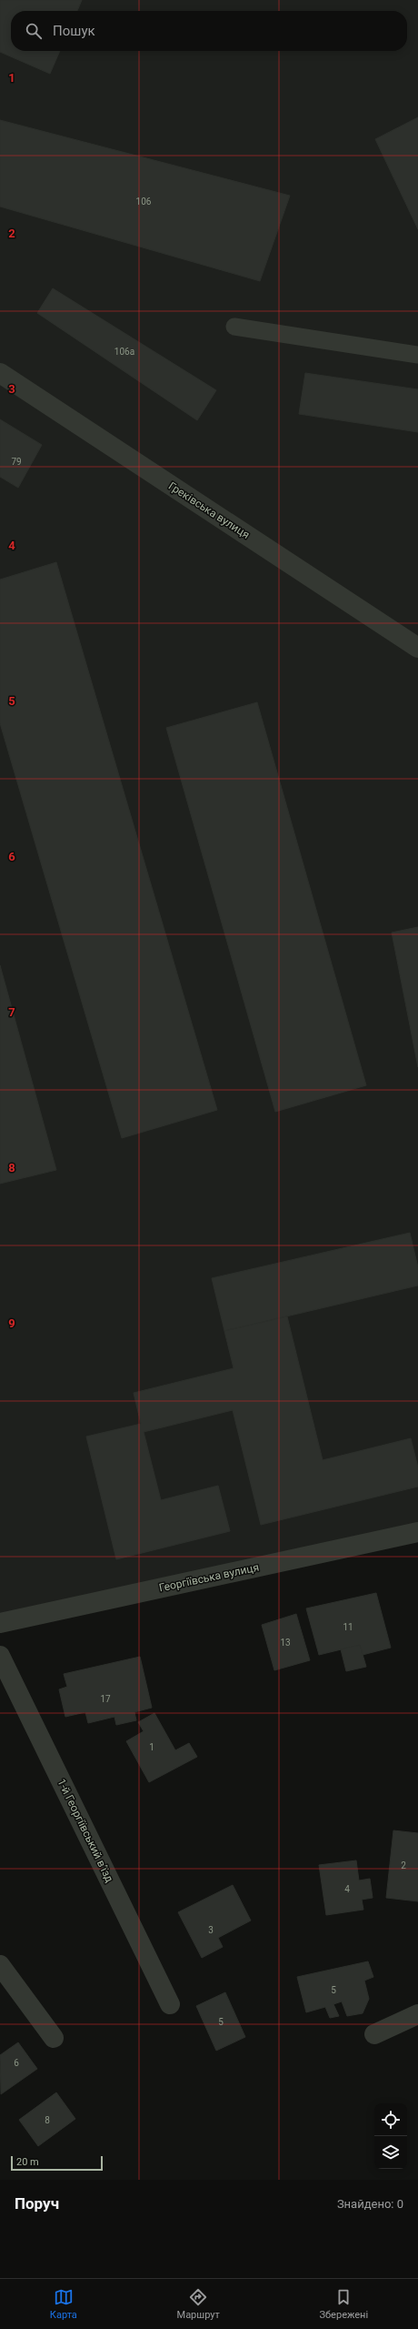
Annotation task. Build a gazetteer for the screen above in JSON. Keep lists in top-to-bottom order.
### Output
{
  "streets": {
    "street": ["Греківська вулиця", "Георгіївська вулиця", "1-й Георгіївський в’їзд"]
  },
  "house_numbers": [
    "106",
    "106а",
    "79",
    "11",
    "13",
    "17",
    "1",
    "2",
    "4",
    "3",
    "5",
    "5",
    "6",
    "8"
  ],
  "scale_bar": "20 m",
  "page": {
    "search": "Пошук",
    "scale": "20 m",
    "heading": ["Поруч", "Знайдено: 0"],
    "nav": ["Карта", "Маршрут", "Збережені"]
  },
  "grid": {
    "rows": [
      "1",
      "2",
      "3",
      "4",
      "5",
      "6",
      "7",
      "8",
      "9"
    ]
  }
}
